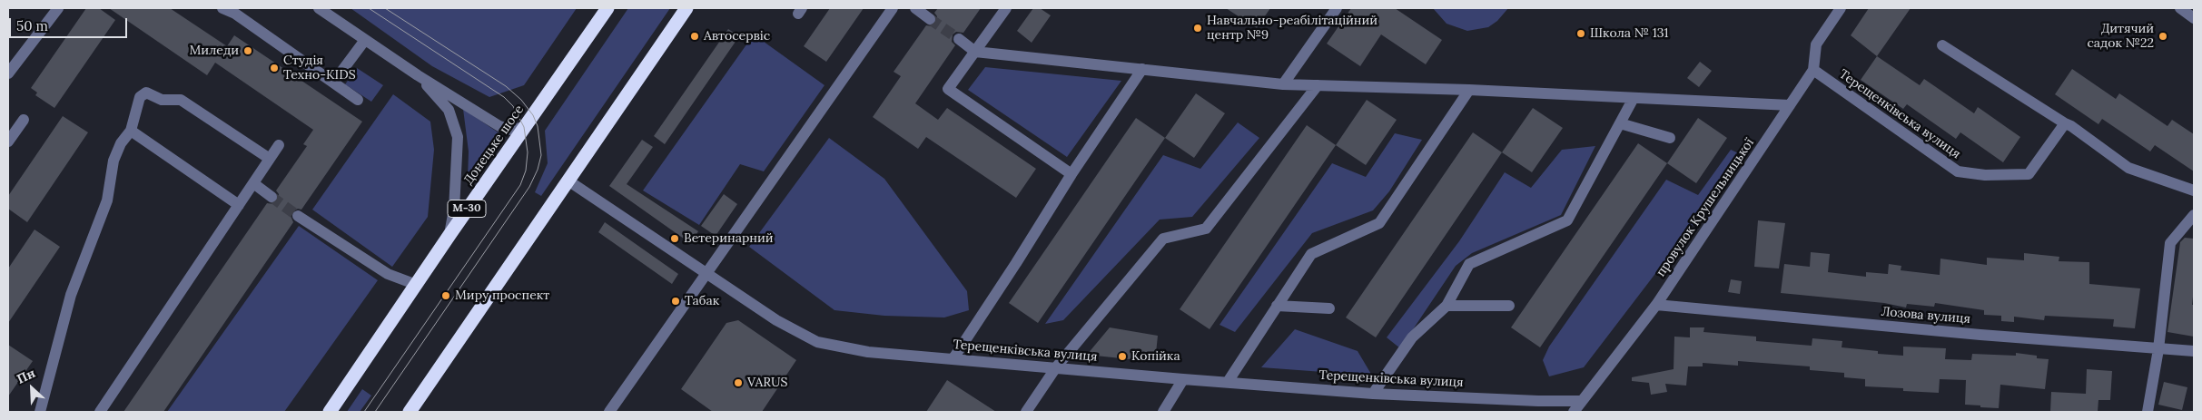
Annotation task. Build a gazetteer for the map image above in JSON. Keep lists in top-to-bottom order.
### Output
{
  "streets": {
    "highway": ["Донецьке шосе", "М-30"],
    "street": ["Терещенківська вулиця", "провулок Крушельницької", "Лозова вулиця"]
  },
  "crossings": [
    ["Терещенківська вулиця", "провулок Крушельницької"],
    ["провулок Крушельницької", "Лозова вулиця"]
  ],
  "places": [
    "Навчально-реабілітаційний центр №9",
    "Школа № 131",
    "Автосервіс",
    "Дитячий садок №22",
    "Миледи",
    "Студія Техно-KIDS",
    "Ветеринарний",
    "Миру проспект",
    "Табак",
    "Копійка",
    "VARUS"
  ],
  "scale_bar": "50 m",
  "north": "top left"
}
